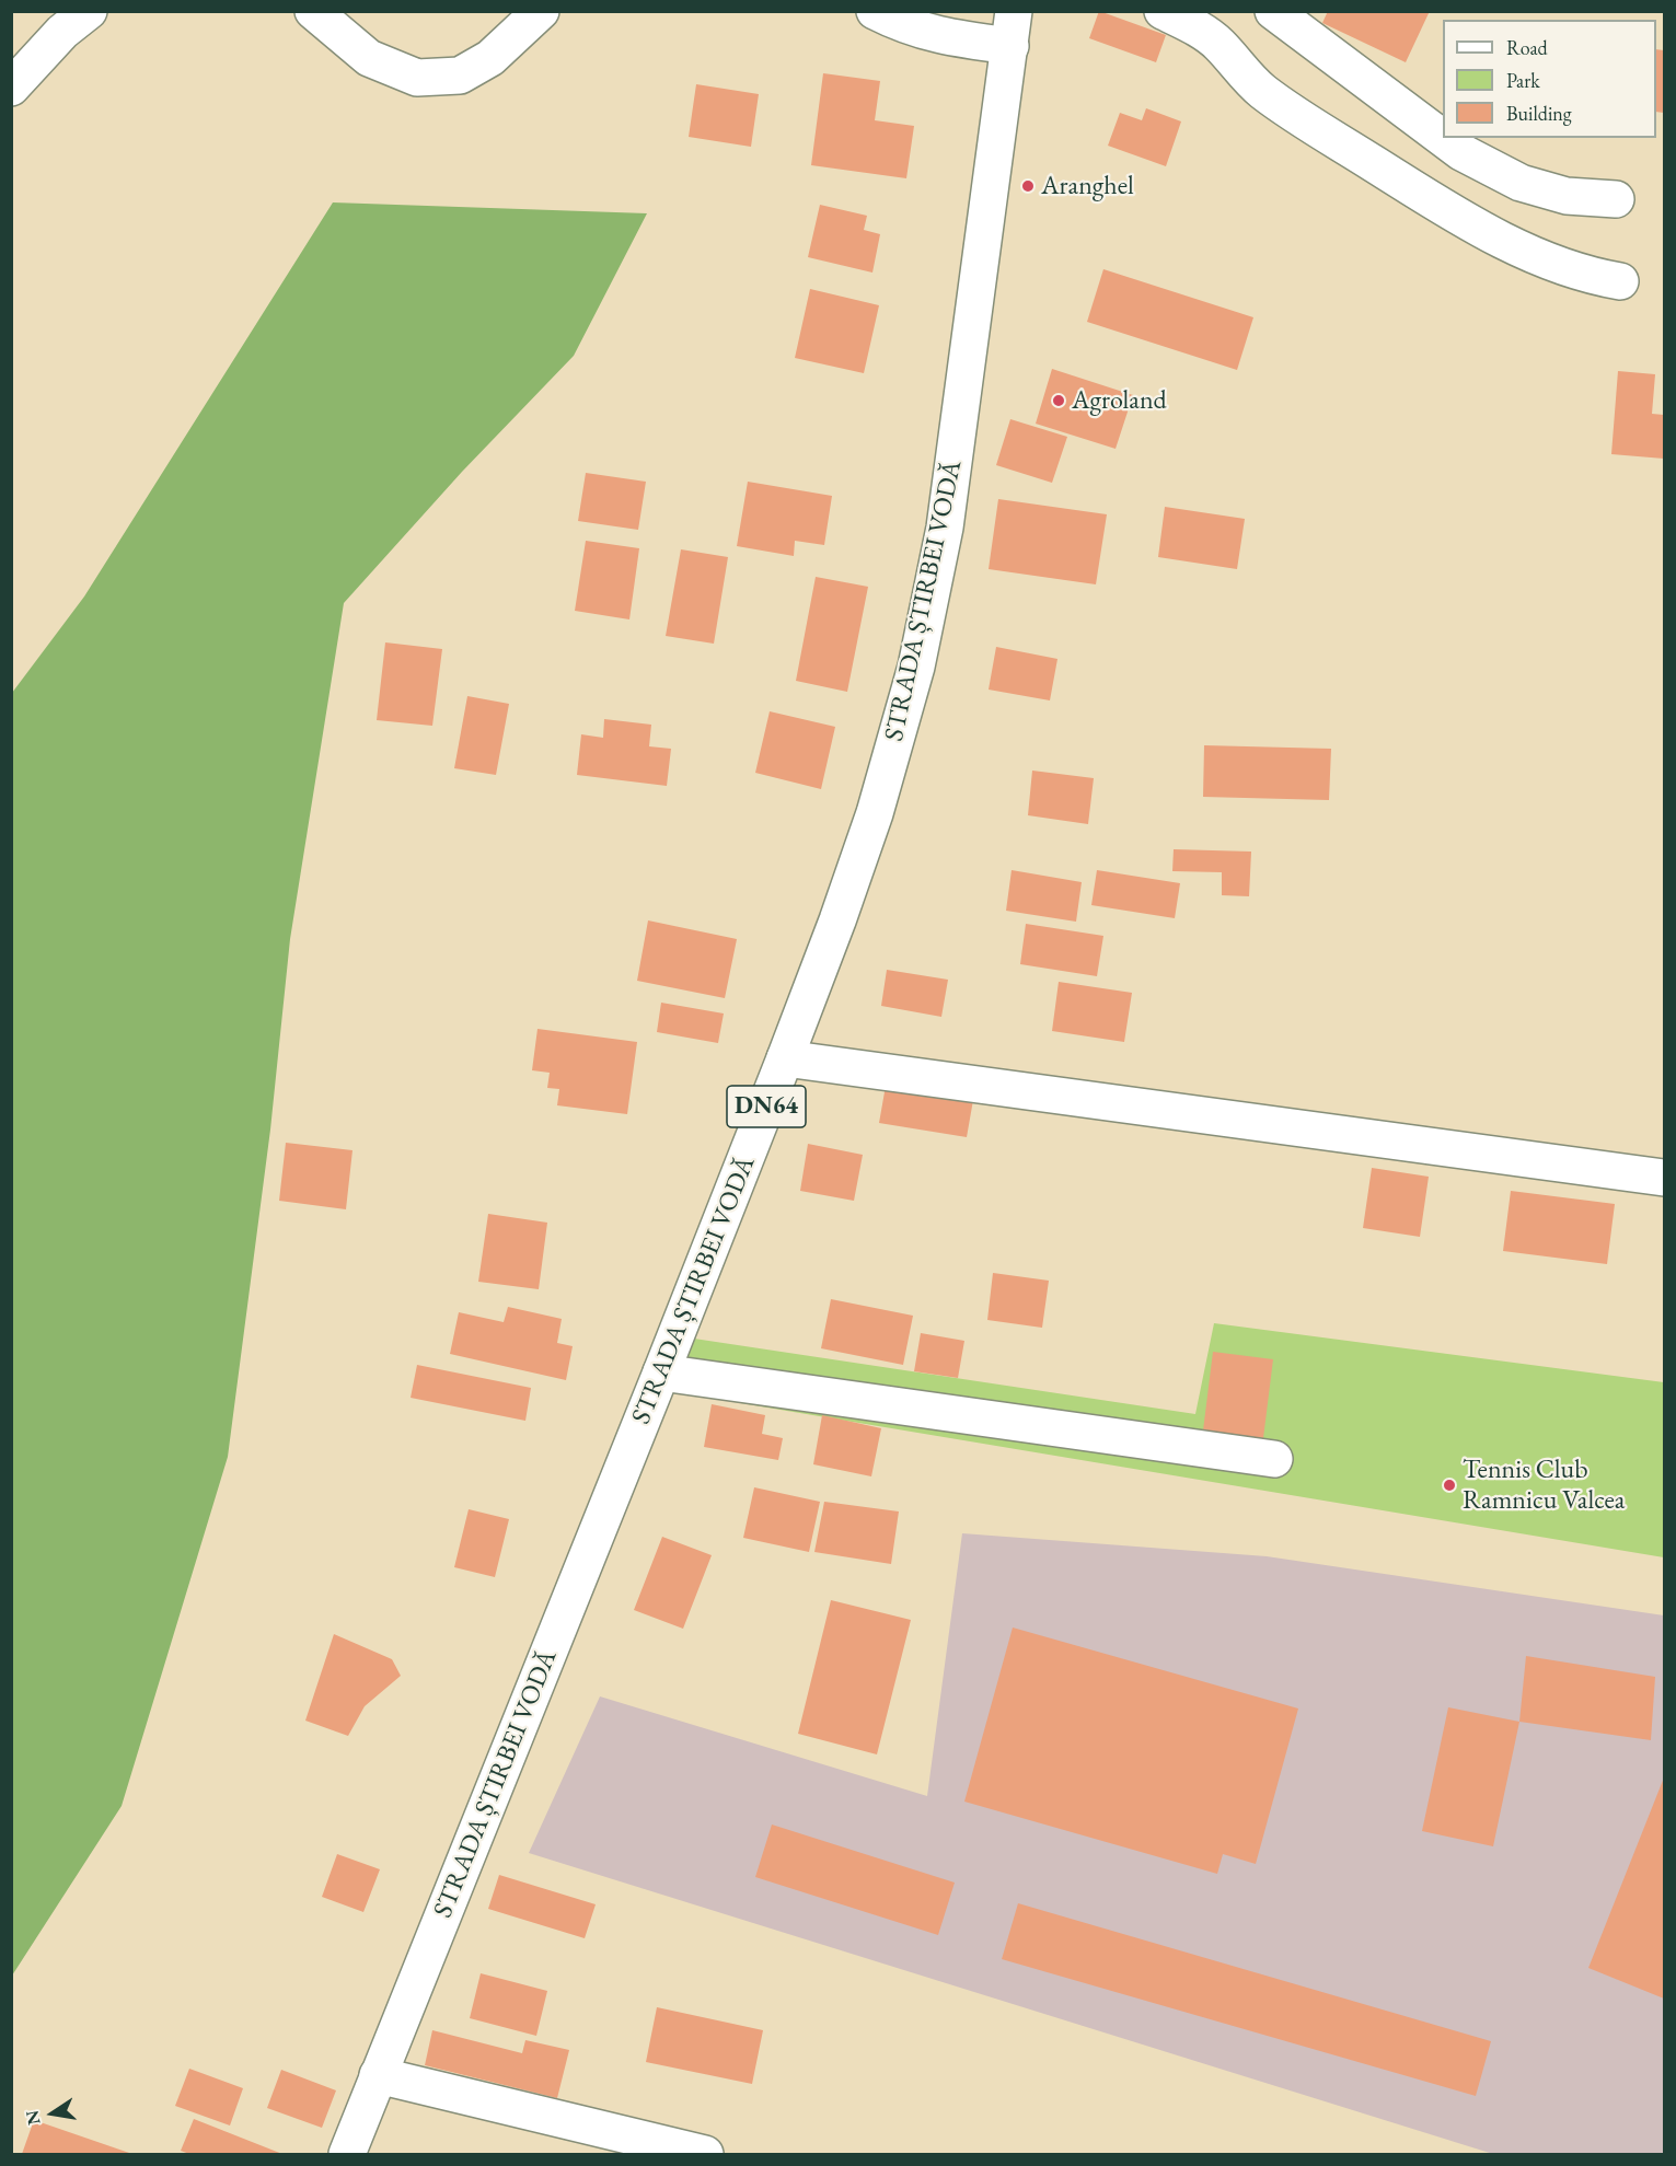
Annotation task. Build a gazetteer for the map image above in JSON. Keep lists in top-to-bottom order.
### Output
{
  "streets": {
    "street": ["STRADA ȘTIRBEI VODĂ", "DN64"]
  },
  "places": ["Aranghel", "Agroland", "Tennis Club Ramnicu Valcea"],
  "legend": ["Road", "Park", "Building"],
  "north": "left"
}
